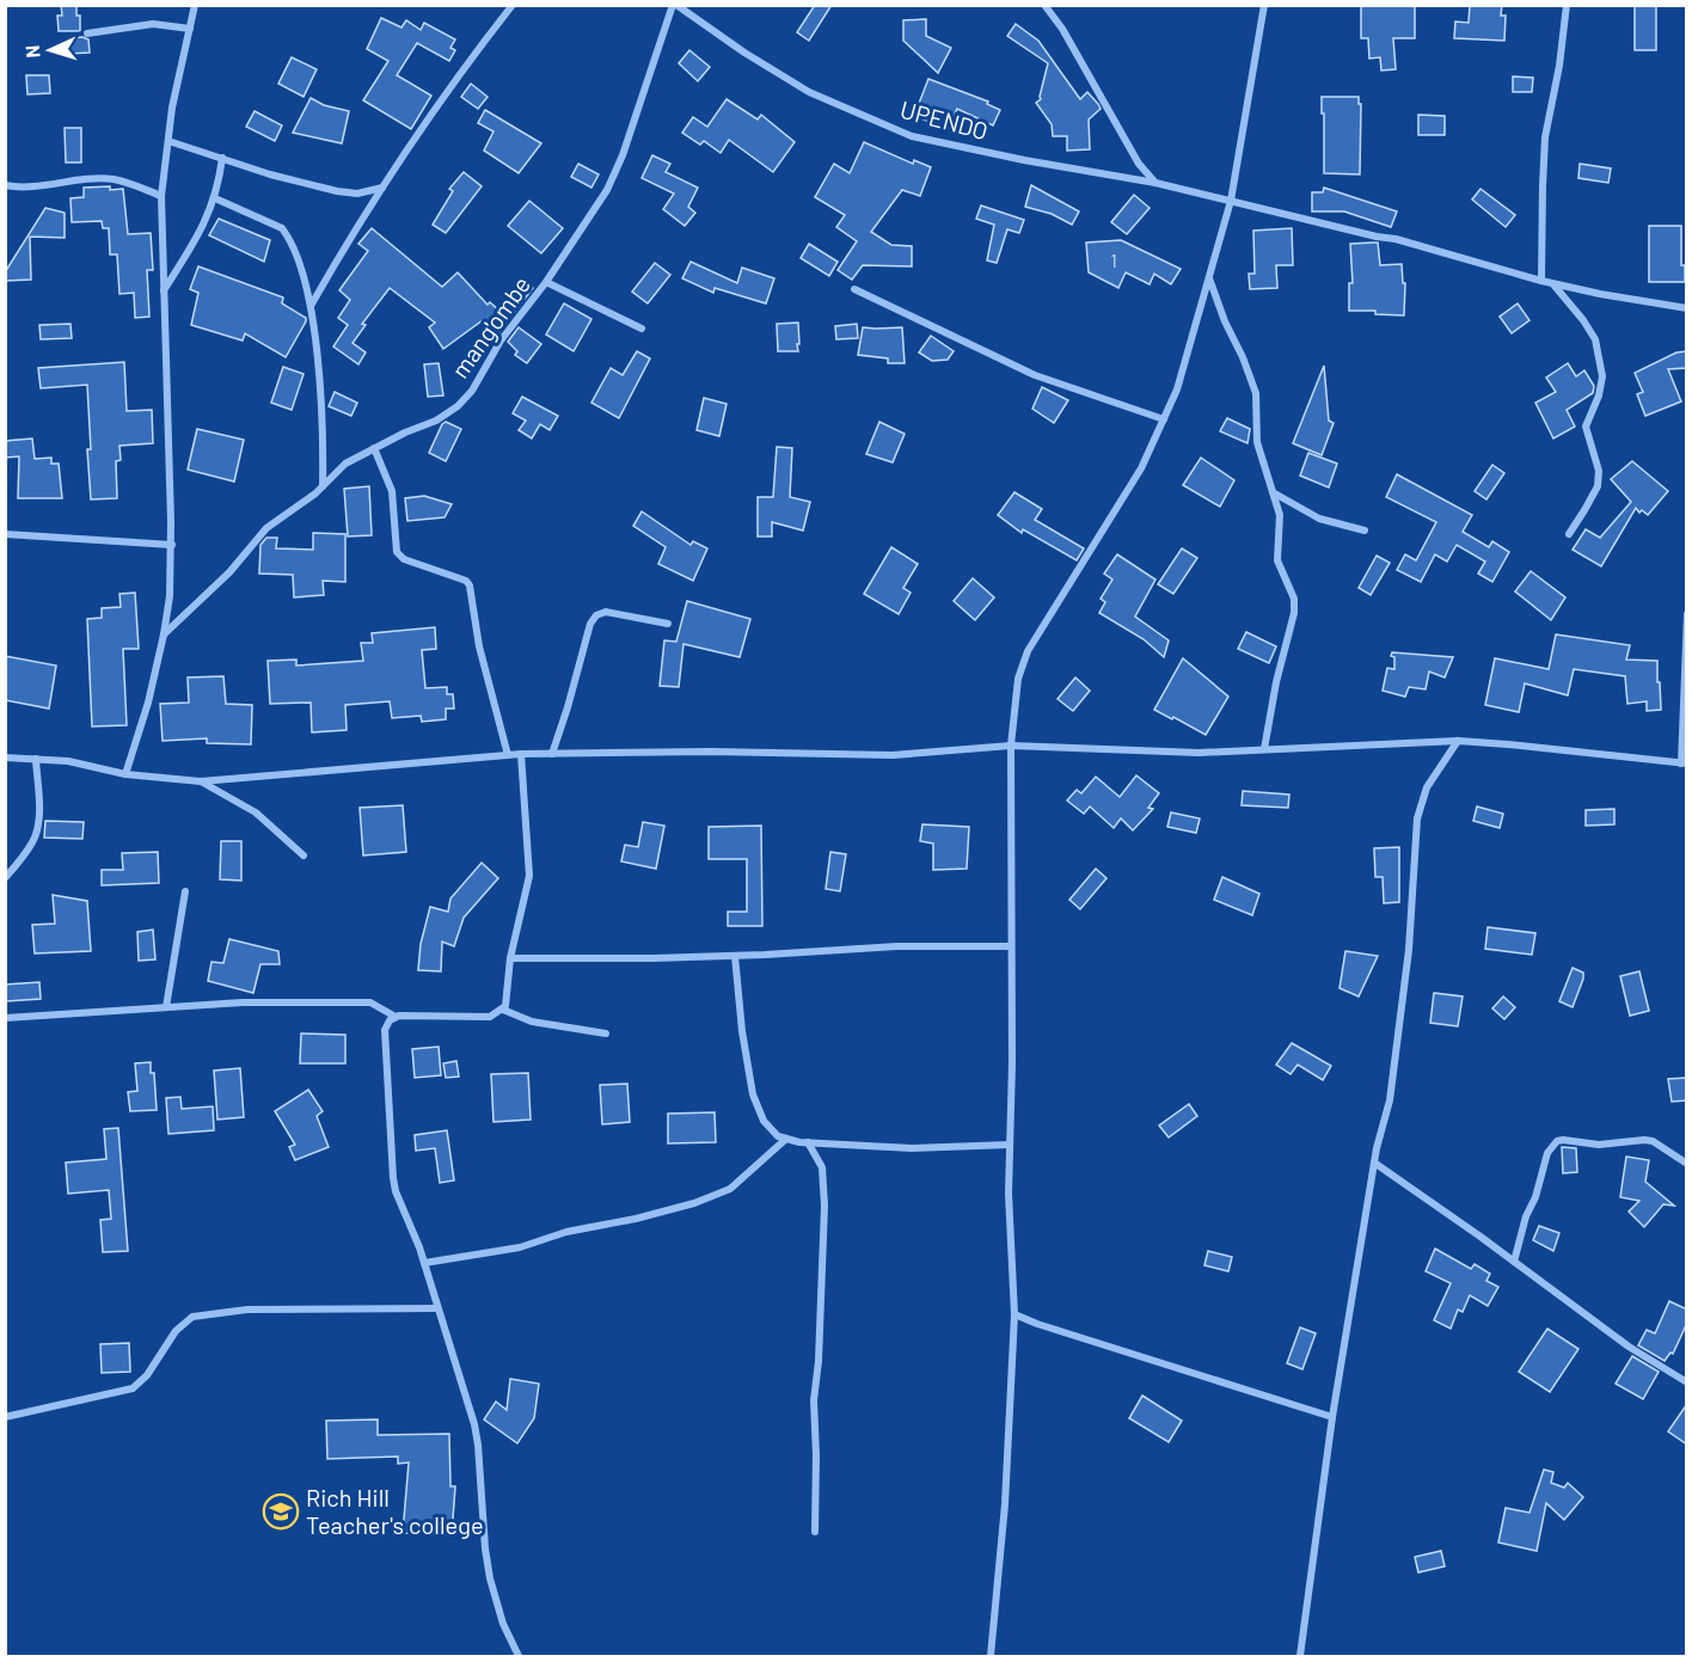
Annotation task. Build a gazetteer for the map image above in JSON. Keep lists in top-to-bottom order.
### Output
{
  "streets": {
    "street": ["UPENDO", "mang'ombe"]
  },
  "crossings": [
    ["UPENDO", "mang'ombe"]
  ],
  "places": {
    "school or university": ["Rich Hill Teacher's college"]
  },
  "house_numbers": ["1"],
  "north": "left"
}
